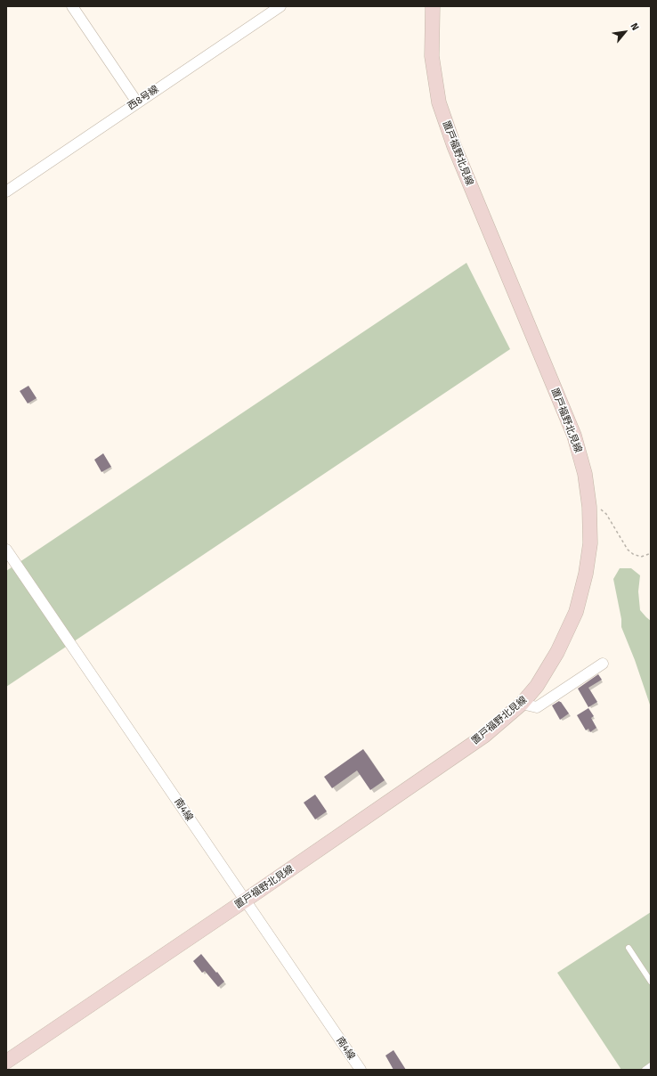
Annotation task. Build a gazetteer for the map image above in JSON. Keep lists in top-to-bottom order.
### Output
{
  "streets": {
    "main road": ["置戸福野北見線"],
    "street": ["西8号線", "南4線"]
  },
  "crossings": [
    ["置戸福野北見線", "南4線"]
  ],
  "north": "top right"
}
